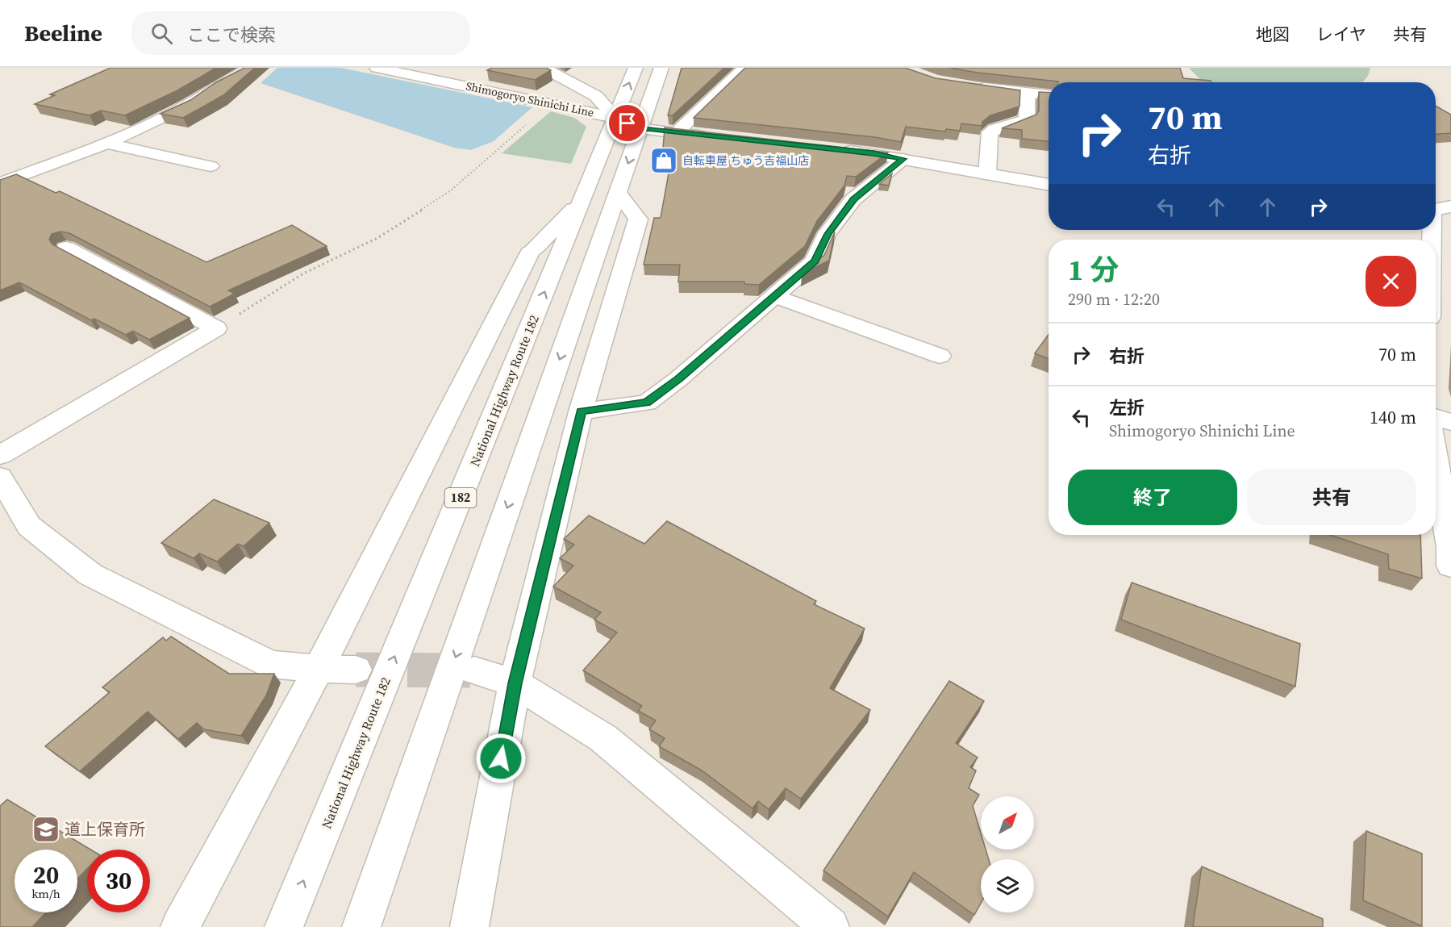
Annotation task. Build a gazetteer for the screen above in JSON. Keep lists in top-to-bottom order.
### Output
{
  "streets": {
    "main road": ["Shimogoryo Shinichi Line", "National Highway Route 182", "182"]
  },
  "crossings": [
    ["Shimogoryo Shinichi Line", "National Highway Route 182"]
  ],
  "places": {
    "shop": ["自転車屋 ちゅう吉福山店"],
    "school or university": ["道上保育所"]
  },
  "north": "top right",
  "page": {
    "header": "Beeline",
    "search": "ここで検索",
    "nav": ["地図", "レイヤ", "共有"],
    "turn": ["70 m", "右折"],
    "heading": ["1 分", "290 m · 12:20"],
    "list": [
      {
        "name": "右折",
        "value": "70 m"
      },
      {
        "name": "左折",
        "note": "Shimogoryo Shinichi Line",
        "value": "140 m"
      }
    ],
    "buttons": ["終了", "共有"],
    "speed": "20 km/h",
    "limit": "30"
  }
}
